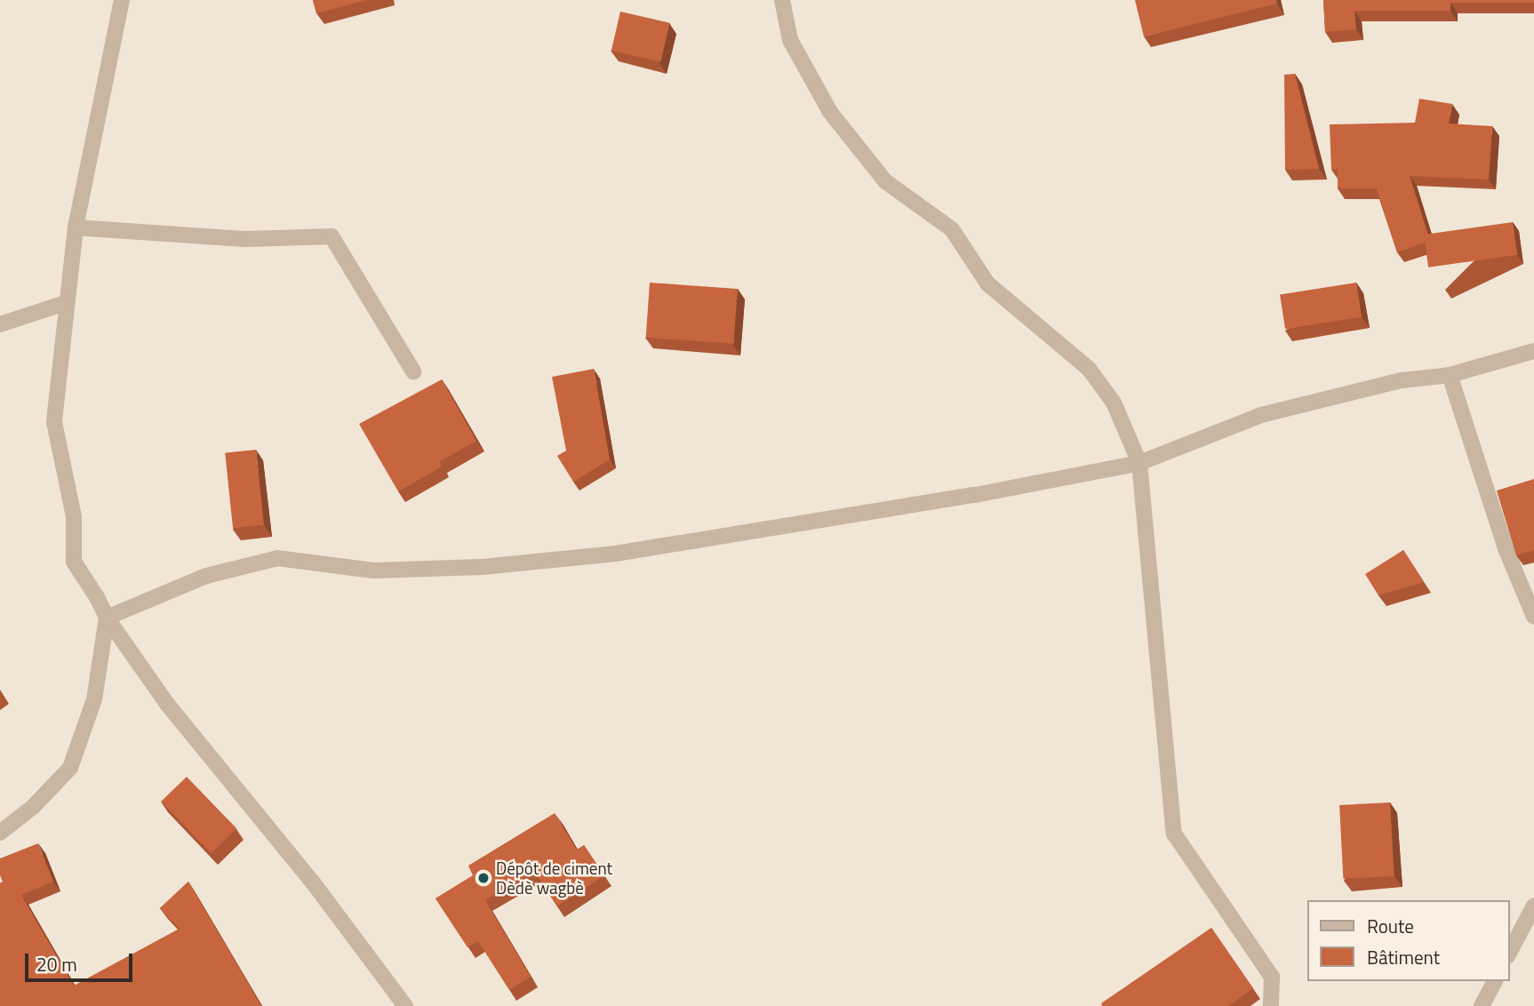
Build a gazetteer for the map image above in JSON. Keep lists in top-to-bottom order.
{
  "places": ["Dépôt de ciment Dèdè wagbè"],
  "legend": ["Route", "Bâtiment"],
  "scale_bar": "20 m"
}
